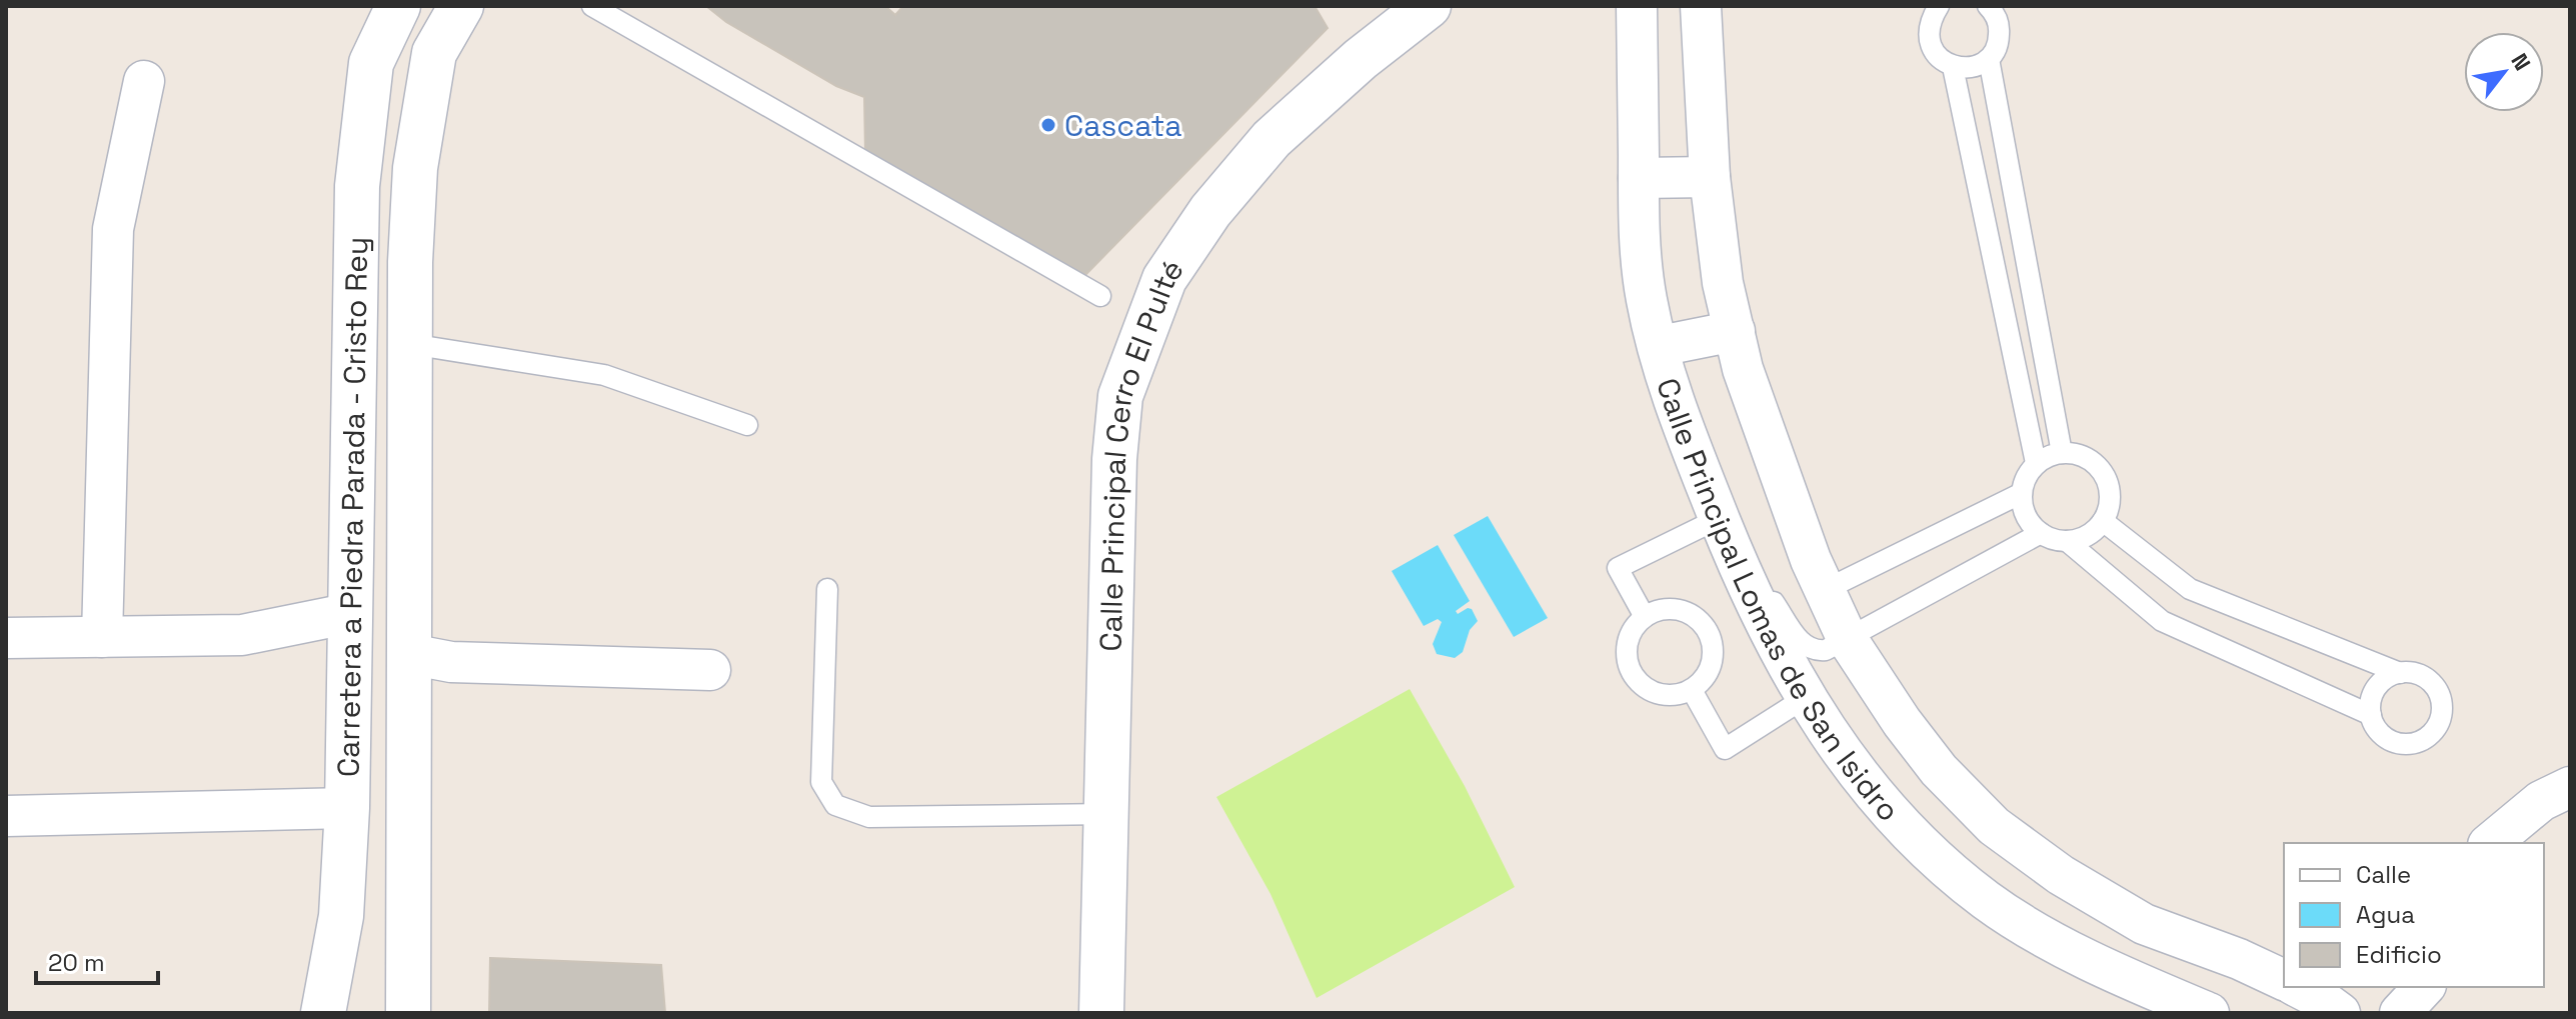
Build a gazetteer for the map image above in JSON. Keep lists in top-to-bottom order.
{
  "streets": {
    "main road": ["Calle Principal Cerro El Pulté", "Carretera a Piedra Parada - Cristo Rey"],
    "street": ["Calle Principal Lomas de San Isidro"]
  },
  "places": ["Cascata"],
  "legend": ["Calle", "Agua", "Edificio"],
  "scale_bar": "20 m",
  "north": "top right"
}
